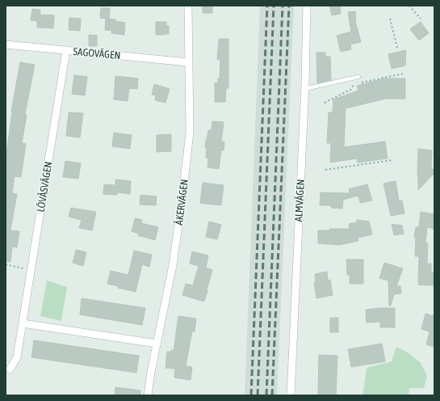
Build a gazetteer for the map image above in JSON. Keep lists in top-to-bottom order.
{
  "streets": {
    "street": [
      "SAGOVÄGEN",
      "LÖVÅSVÄGEN",
      "ALMVÄGEN",
      "ÅKERVÄGEN"
    ]
  },
  "crossings": [
    ["SAGOVÄGEN", "LÖVÅSVÄGEN"],
    ["SAGOVÄGEN", "ÅKERVÄGEN"]
  ]
}
